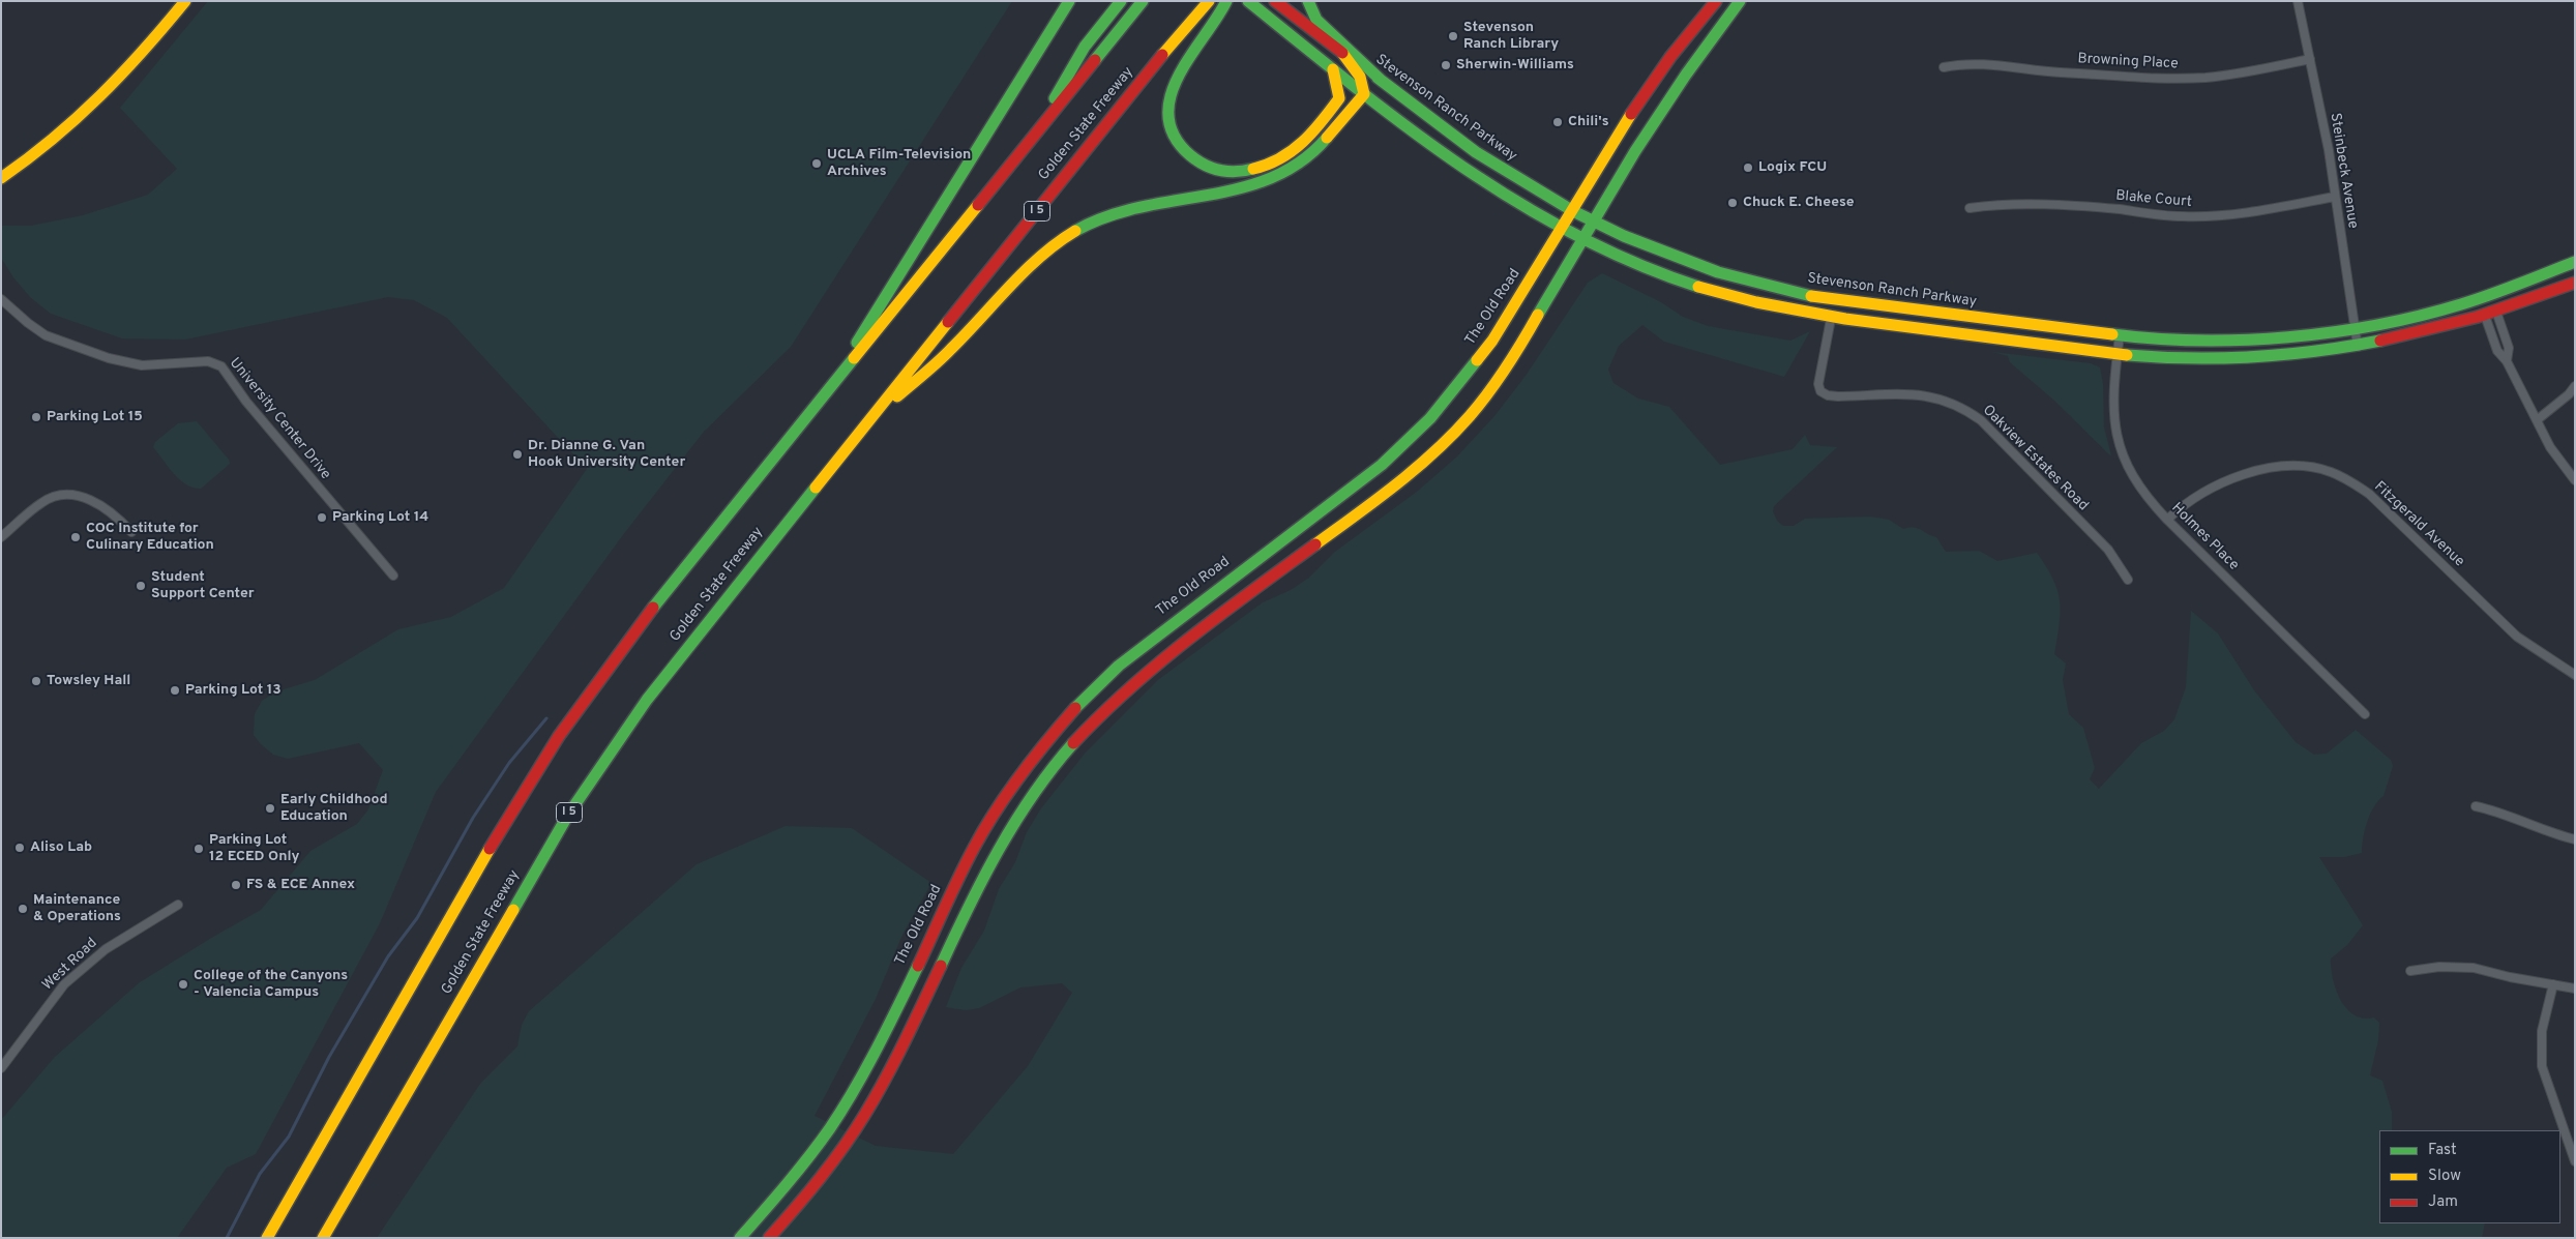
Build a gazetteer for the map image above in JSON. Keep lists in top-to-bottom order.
{
  "streets": {
    "main road": [
      "Stevenson Ranch Parkway",
      "Golden State Freeway",
      "I 5",
      "The Old Road"
    ],
    "street": [
      "Browning Place",
      "Steinbeck Avenue",
      "Blake Court",
      "University Center Drive",
      "Oakview Estates Road",
      "Fitzgerald Avenue",
      "Holmes Place",
      "West Road"
    ]
  },
  "crossings": [
    ["Browning Place", "Steinbeck Avenue"],
    ["Stevenson Ranch Parkway", "Steinbeck Avenue"],
    ["Stevenson Ranch Parkway", "The Old Road"],
    ["Stevenson Ranch Parkway", "Holmes Place"],
    ["Steinbeck Avenue", "Blake Court"],
    ["Fitzgerald Avenue", "Holmes Place"]
  ],
  "places": [
    "Stevenson Ranch Library",
    "Sherwin-Williams",
    "Chili's",
    "UCLA Film-Television Archives",
    "Logix FCU",
    "Chuck E. Cheese",
    "Parking Lot 15",
    "Dr. Dianne G. Van Hook University Center",
    "Parking Lot 14",
    "COC Institute for Culinary Education",
    "Student Support Center",
    "Towsley Hall",
    "Parking Lot 13",
    "Early Childhood Education",
    "Aliso Lab",
    "Parking Lot 12 ECED Only",
    "FS & ECE Annex",
    "Maintenance & Operations",
    "College of the Canyons - Valencia Campus"
  ],
  "legend": ["Fast", "Slow", "Jam"]
}
